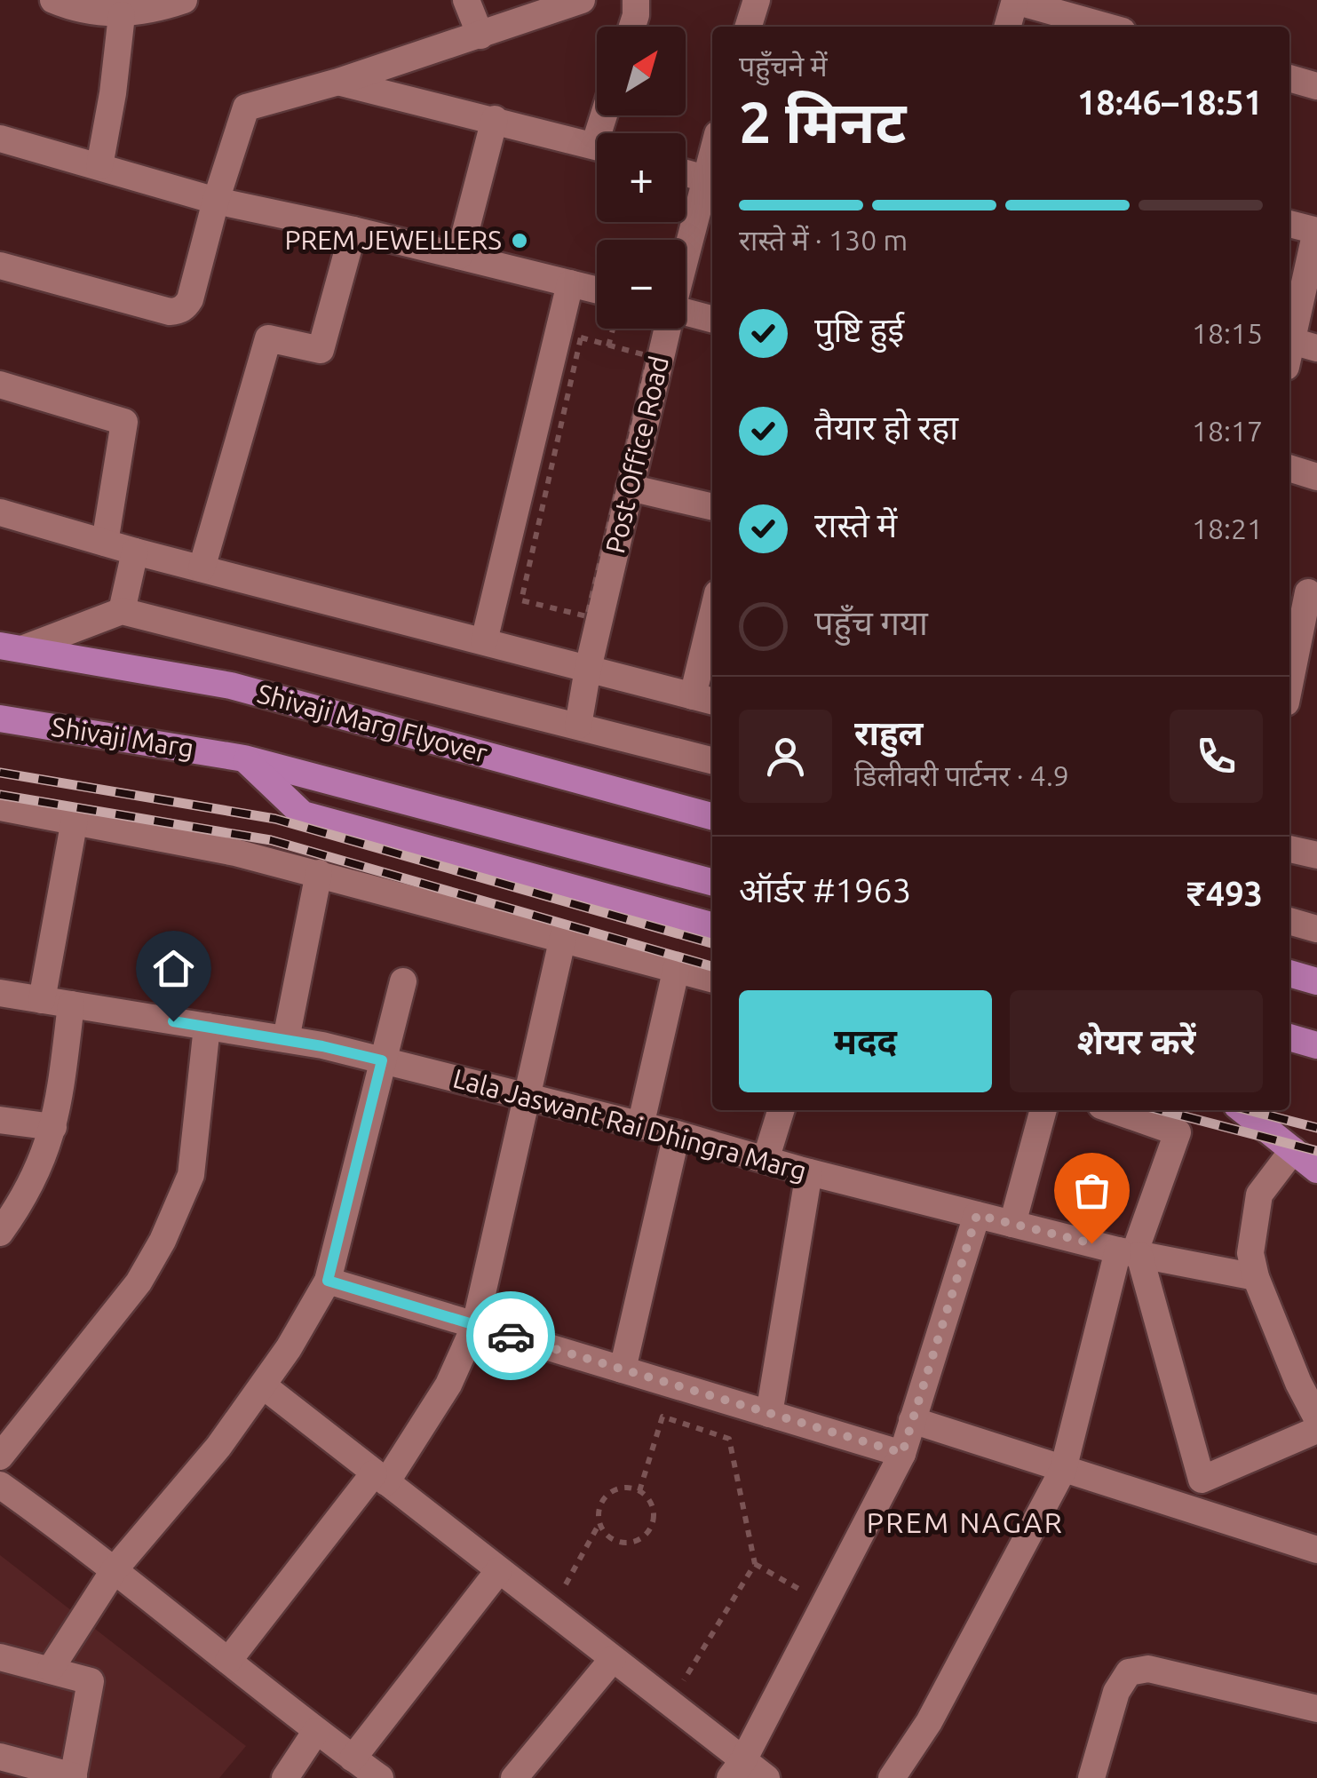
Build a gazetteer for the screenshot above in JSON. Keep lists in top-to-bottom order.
{
  "streets": {
    "main road": ["Shivaji Marg Flyover", "Shivaji Marg"],
    "street": ["Post Office Road", "Lala Jaswant Rai Dhingra Marg"]
  },
  "districts": ["PREM NAGAR"],
  "places": ["PREM JEWELLERS"],
  "north": "top right",
  "page": {
    "map_buttons": ["+", "−"],
    "heading": ["2 मिनट", "पहुँचने में", "18:46–18:51"],
    "panel": [
      "राहुल",
      "डिलीवरी पार्टनर · 4.9",
      "ऑर्डर #1963",
      "₹493"
    ],
    "bar": "रास्ते में · 130 m",
    "list": [
      ["पुष्टि हुई", "18:15"],
      ["तैयार हो रहा", "18:17"],
      ["रास्ते में", "18:21"],
      "पहुँच गया"
    ],
    "buttons": ["मदद", "शेयर करें"]
  }
}
